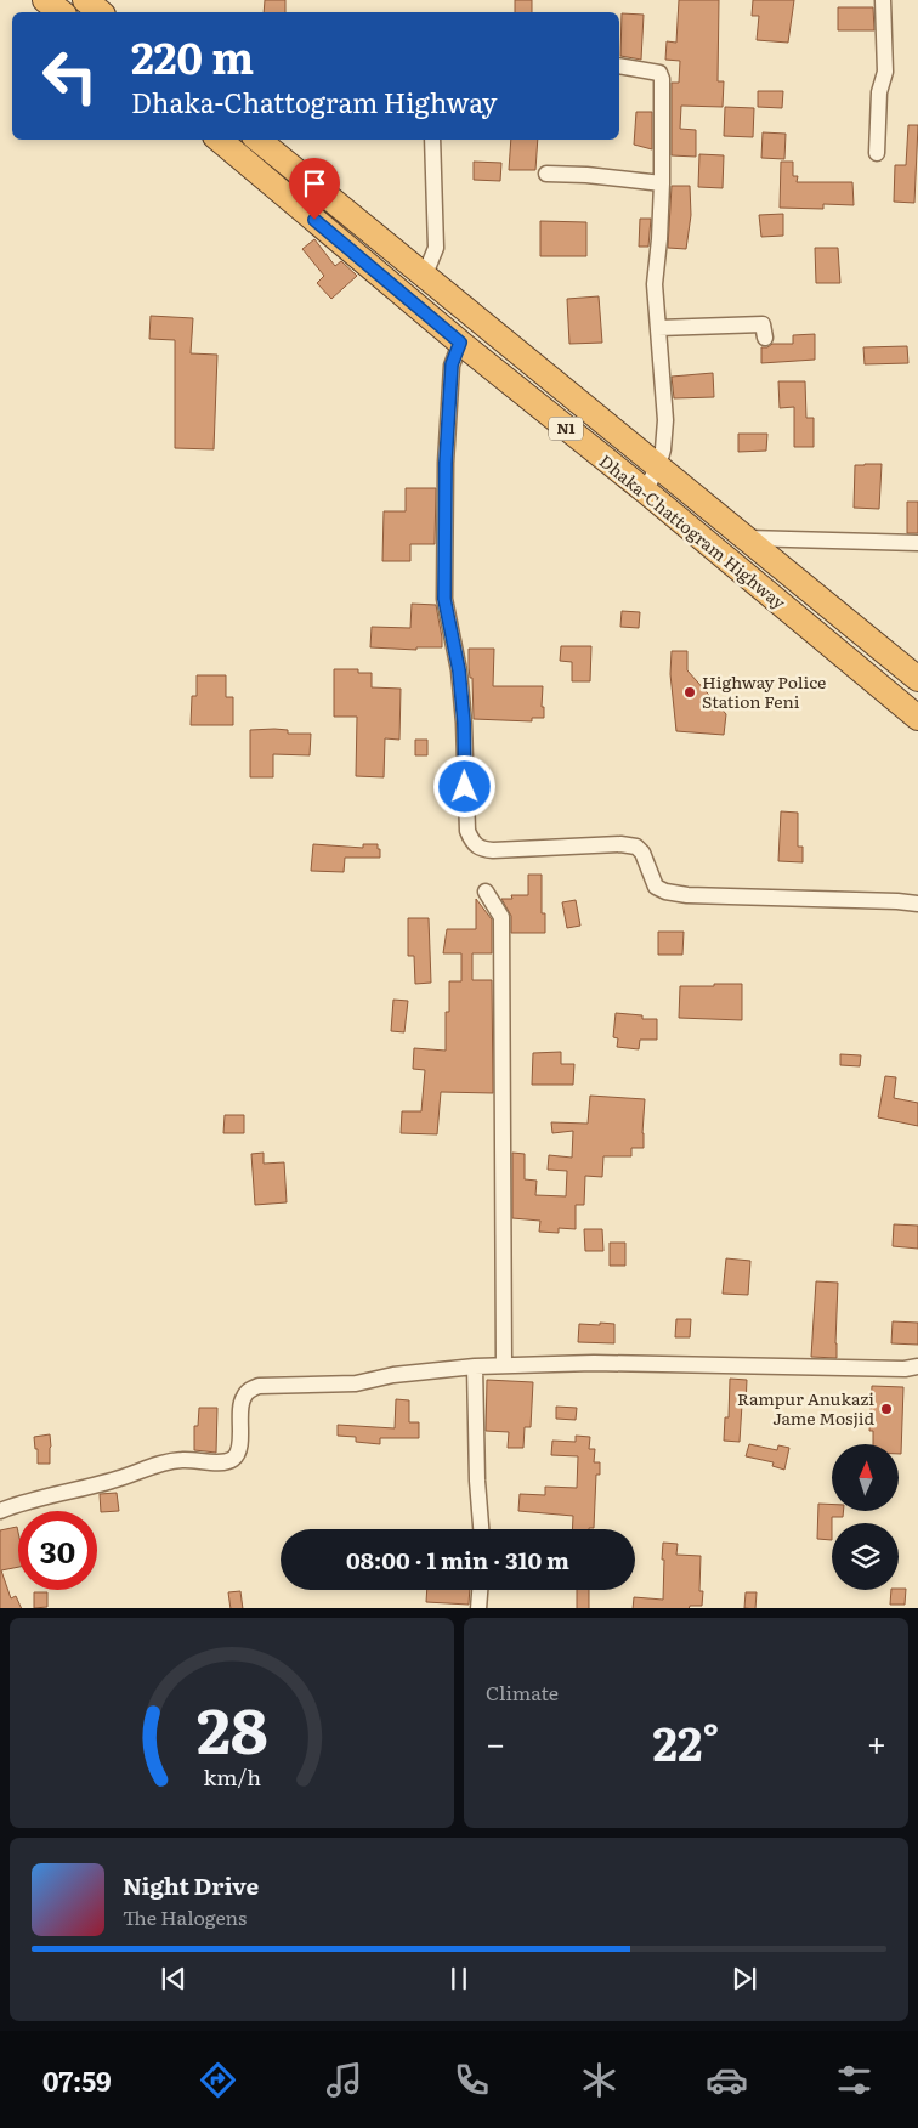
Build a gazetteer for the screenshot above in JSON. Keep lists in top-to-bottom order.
{
  "streets": {
    "highway": ["N1", "Dhaka-Chattogram Highway"]
  },
  "places": ["Highway Police Station Feni", "Rampur Anukazi Jame Mosjid"],
  "north": "top",
  "page": {
    "turn": ["220 m", "Dhaka-Chattogram Highway"],
    "limit": "30",
    "trip": "08:00 · 1 min · 310 m",
    "tile": "Climate",
    "heat": ["−", "22°", "+"],
    "song": ["Night Drive", "The Halogens"],
    "tabs": "07:59",
    "gauge": ["28", "km/h"]
  }
}
